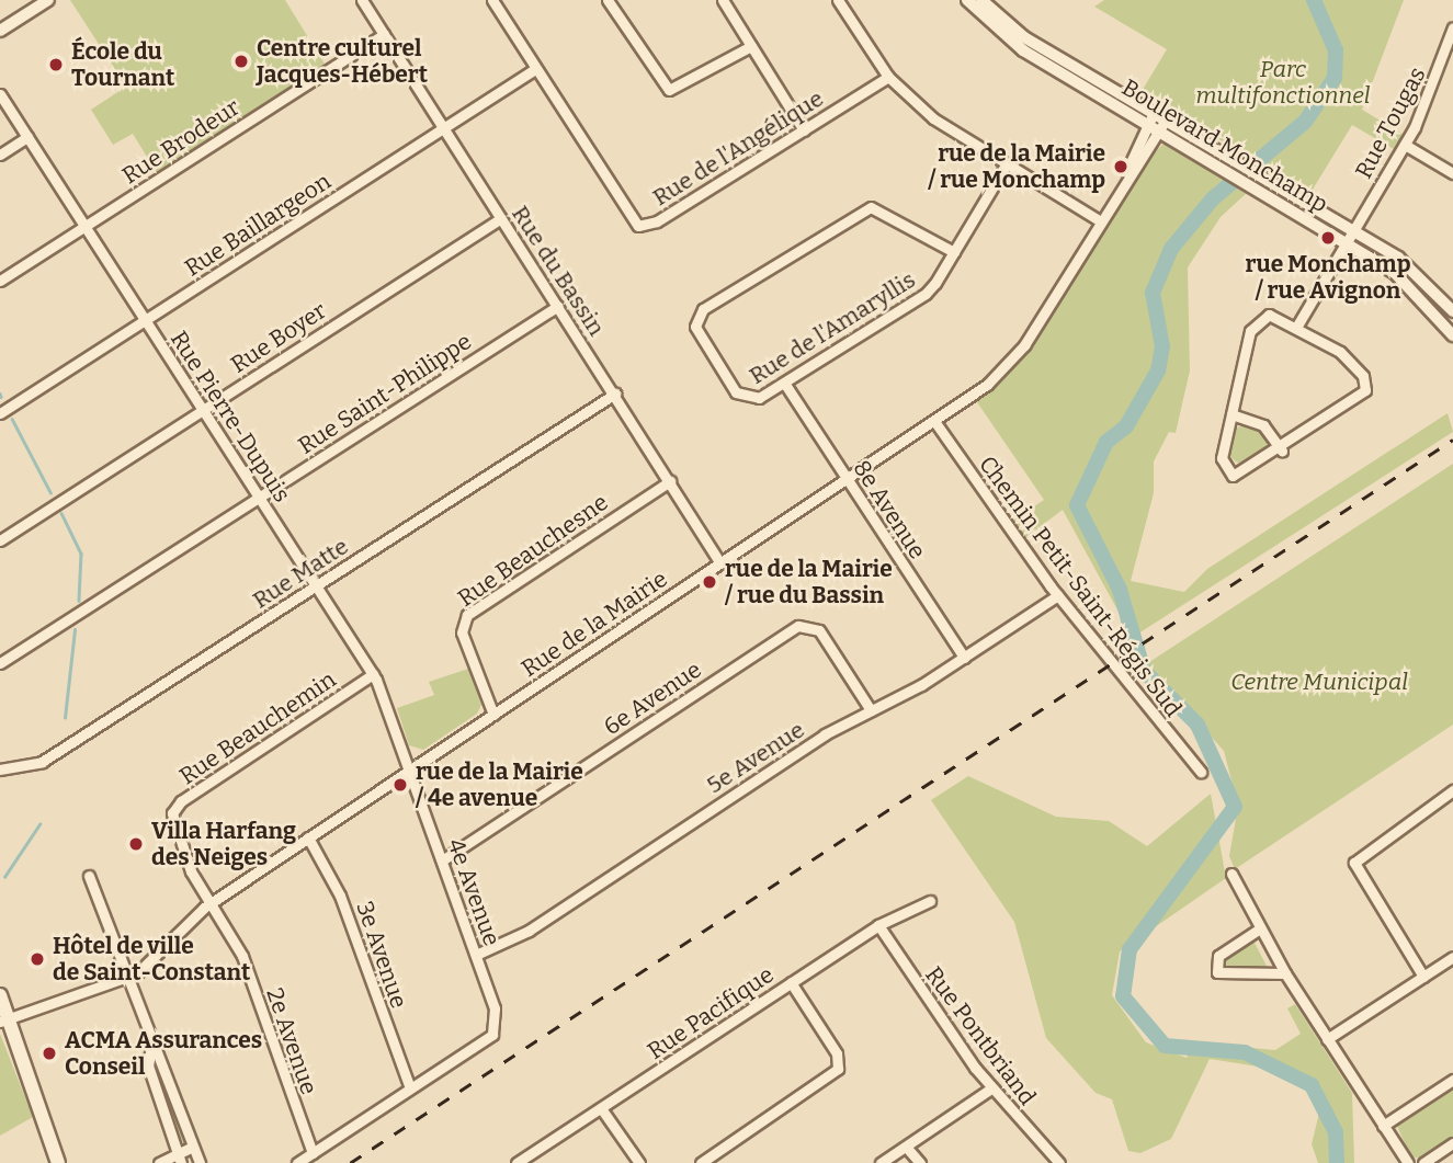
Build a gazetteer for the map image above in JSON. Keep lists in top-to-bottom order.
{
  "streets": {
    "street": [
      "Rue Tougas",
      "Rue Brodeur",
      "Boulevard Monchamp",
      "Rue de l'Angélique",
      "Rue Baillargeon",
      "Rue du Bassin",
      "Rue de l'Amaryllis",
      "Rue Boyer",
      "Rue Saint-Philippe",
      "Rue Pierre-Dupuis",
      "8e Avenue",
      "Rue Beauchesne",
      "Rue Matte",
      "Chemin Petit-Saint-Régis Sud",
      "Rue de la Mairie",
      "6e Avenue",
      "Rue Beauchemin",
      "5e Avenue",
      "4e Avenue",
      "3e Avenue",
      "Rue Pacifique",
      "Rue Pontbriand",
      "2e Avenue"
    ]
  },
  "crossings": [
    ["Rue Tougas", "Boulevard Monchamp"],
    ["Rue Brodeur", "Rue du Bassin"],
    ["Rue Brodeur", "Rue Pierre-Dupuis"],
    ["Boulevard Monchamp", "Rue de la Mairie"],
    ["Rue de l'Angélique", "Rue Baillargeon"],
    ["Rue Baillargeon", "Rue du Bassin"],
    ["Rue Baillargeon", "Rue Pierre-Dupuis"],
    ["Rue du Bassin", "Rue Boyer"],
    ["Rue du Bassin", "Rue Saint-Philippe"],
    ["Rue du Bassin", "Rue Beauchesne"],
    ["Rue du Bassin", "Rue Matte"],
    ["Rue du Bassin", "Rue de la Mairie"],
    ["Rue de l'Amaryllis", "8e Avenue"],
    ["Rue Boyer", "Rue Pierre-Dupuis"],
    ["Rue Saint-Philippe", "Rue Pierre-Dupuis"],
    ["Rue Pierre-Dupuis", "Rue Matte"],
    ["Rue Pierre-Dupuis", "Rue de la Mairie"],
    ["Rue Pierre-Dupuis", "Rue Beauchemin"],
    ["Rue Pierre-Dupuis", "4e Avenue"],
    ["8e Avenue", "Rue de la Mairie"],
    ["8e Avenue", "5e Avenue"],
    ["Rue Beauchesne", "Rue de la Mairie"],
    ["Chemin Petit-Saint-Régis Sud", "Rue de la Mairie"],
    ["Chemin Petit-Saint-Régis Sud", "5e Avenue"],
    ["Rue de la Mairie", "Rue Beauchemin"],
    ["Rue de la Mairie", "4e Avenue"],
    ["Rue de la Mairie", "3e Avenue"],
    ["Rue de la Mairie", "2e Avenue"],
    ["6e Avenue", "5e Avenue"],
    ["6e Avenue", "4e Avenue"],
    ["Rue Beauchemin", "2e Avenue"],
    ["5e Avenue", "4e Avenue"],
    ["4e Avenue", "3e Avenue"],
    ["Rue Pacifique", "Rue Pontbriand"]
  ],
  "parks": ["Parc multifonctionnel", "Centre Municipal"],
  "places": [
    "Centre culturel Jacques-Hébert",
    "École du Tournant",
    "rue de la Mairie / rue Monchamp",
    "rue Monchamp / rue Avignon",
    "rue de la Mairie / rue du Bassin",
    "rue de la Mairie / 4e avenue",
    "Villa Harfang des Neiges",
    "Hôtel de ville de Saint-Constant",
    "ACMA Assurances Conseil"
  ]
}
